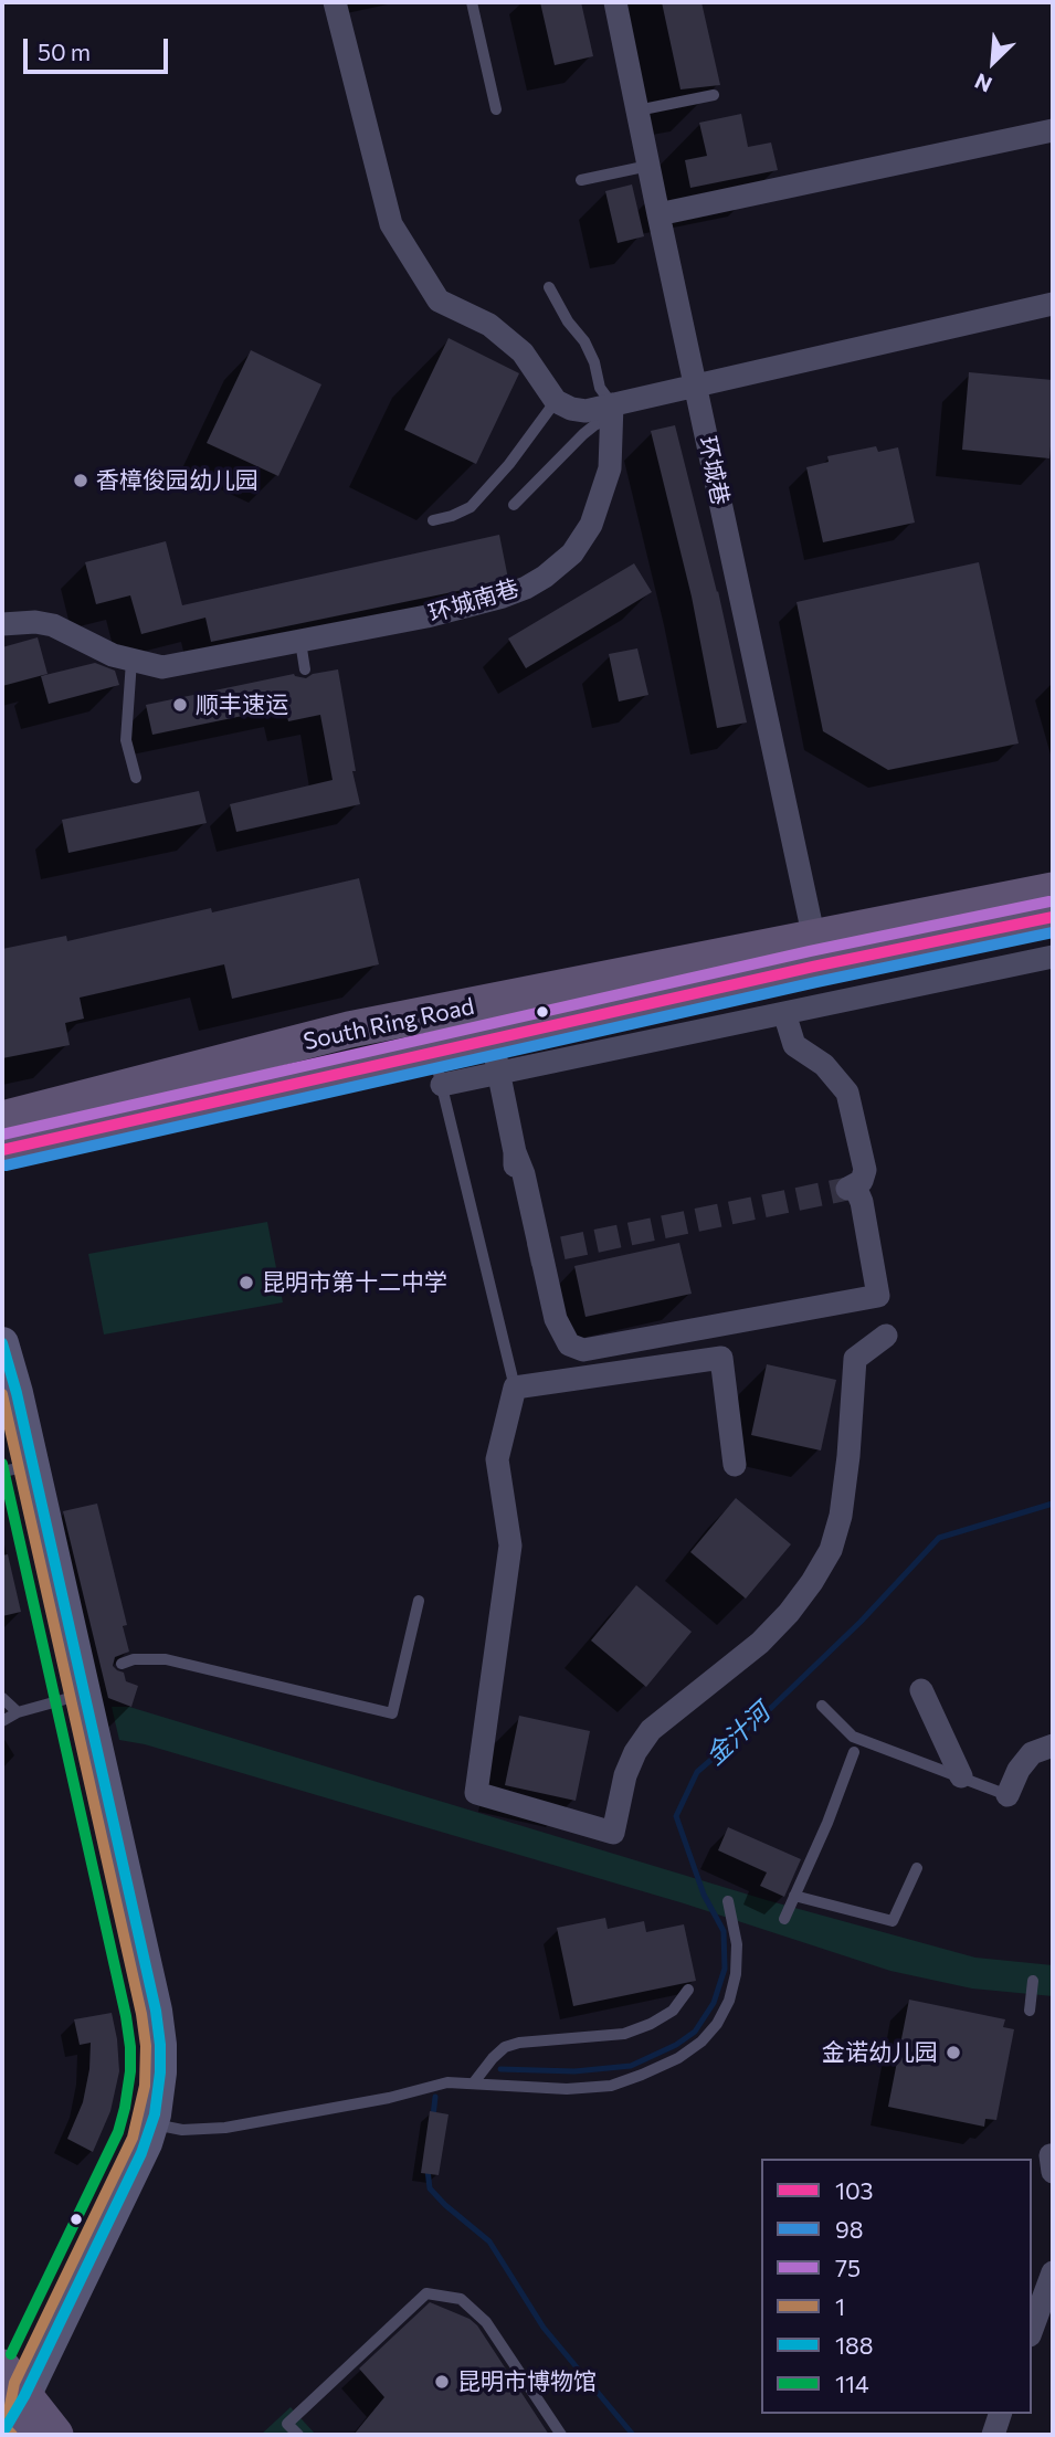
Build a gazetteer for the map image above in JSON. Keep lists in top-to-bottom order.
{
  "streets": {
    "main road": ["South Ring Road"],
    "street": ["环城巷", "环城南巷"]
  },
  "crossings": [
    ["环城巷", "South Ring Road"]
  ],
  "water": ["金汁河"],
  "places": [
    "香樟俊园幼儿园",
    "顺丰速运",
    "昆明市第十二中学",
    "金诺幼儿园",
    "昆明市博物馆"
  ],
  "lines": [
    "transit line 75",
    "transit line 103",
    "transit line 98",
    "transit line 188",
    "transit line 1",
    "transit line 114"
  ],
  "legend": [
    "103",
    "98",
    "75",
    "1",
    "188",
    "114"
  ],
  "scale_bar": "50 m",
  "north": "bottom left"
}
